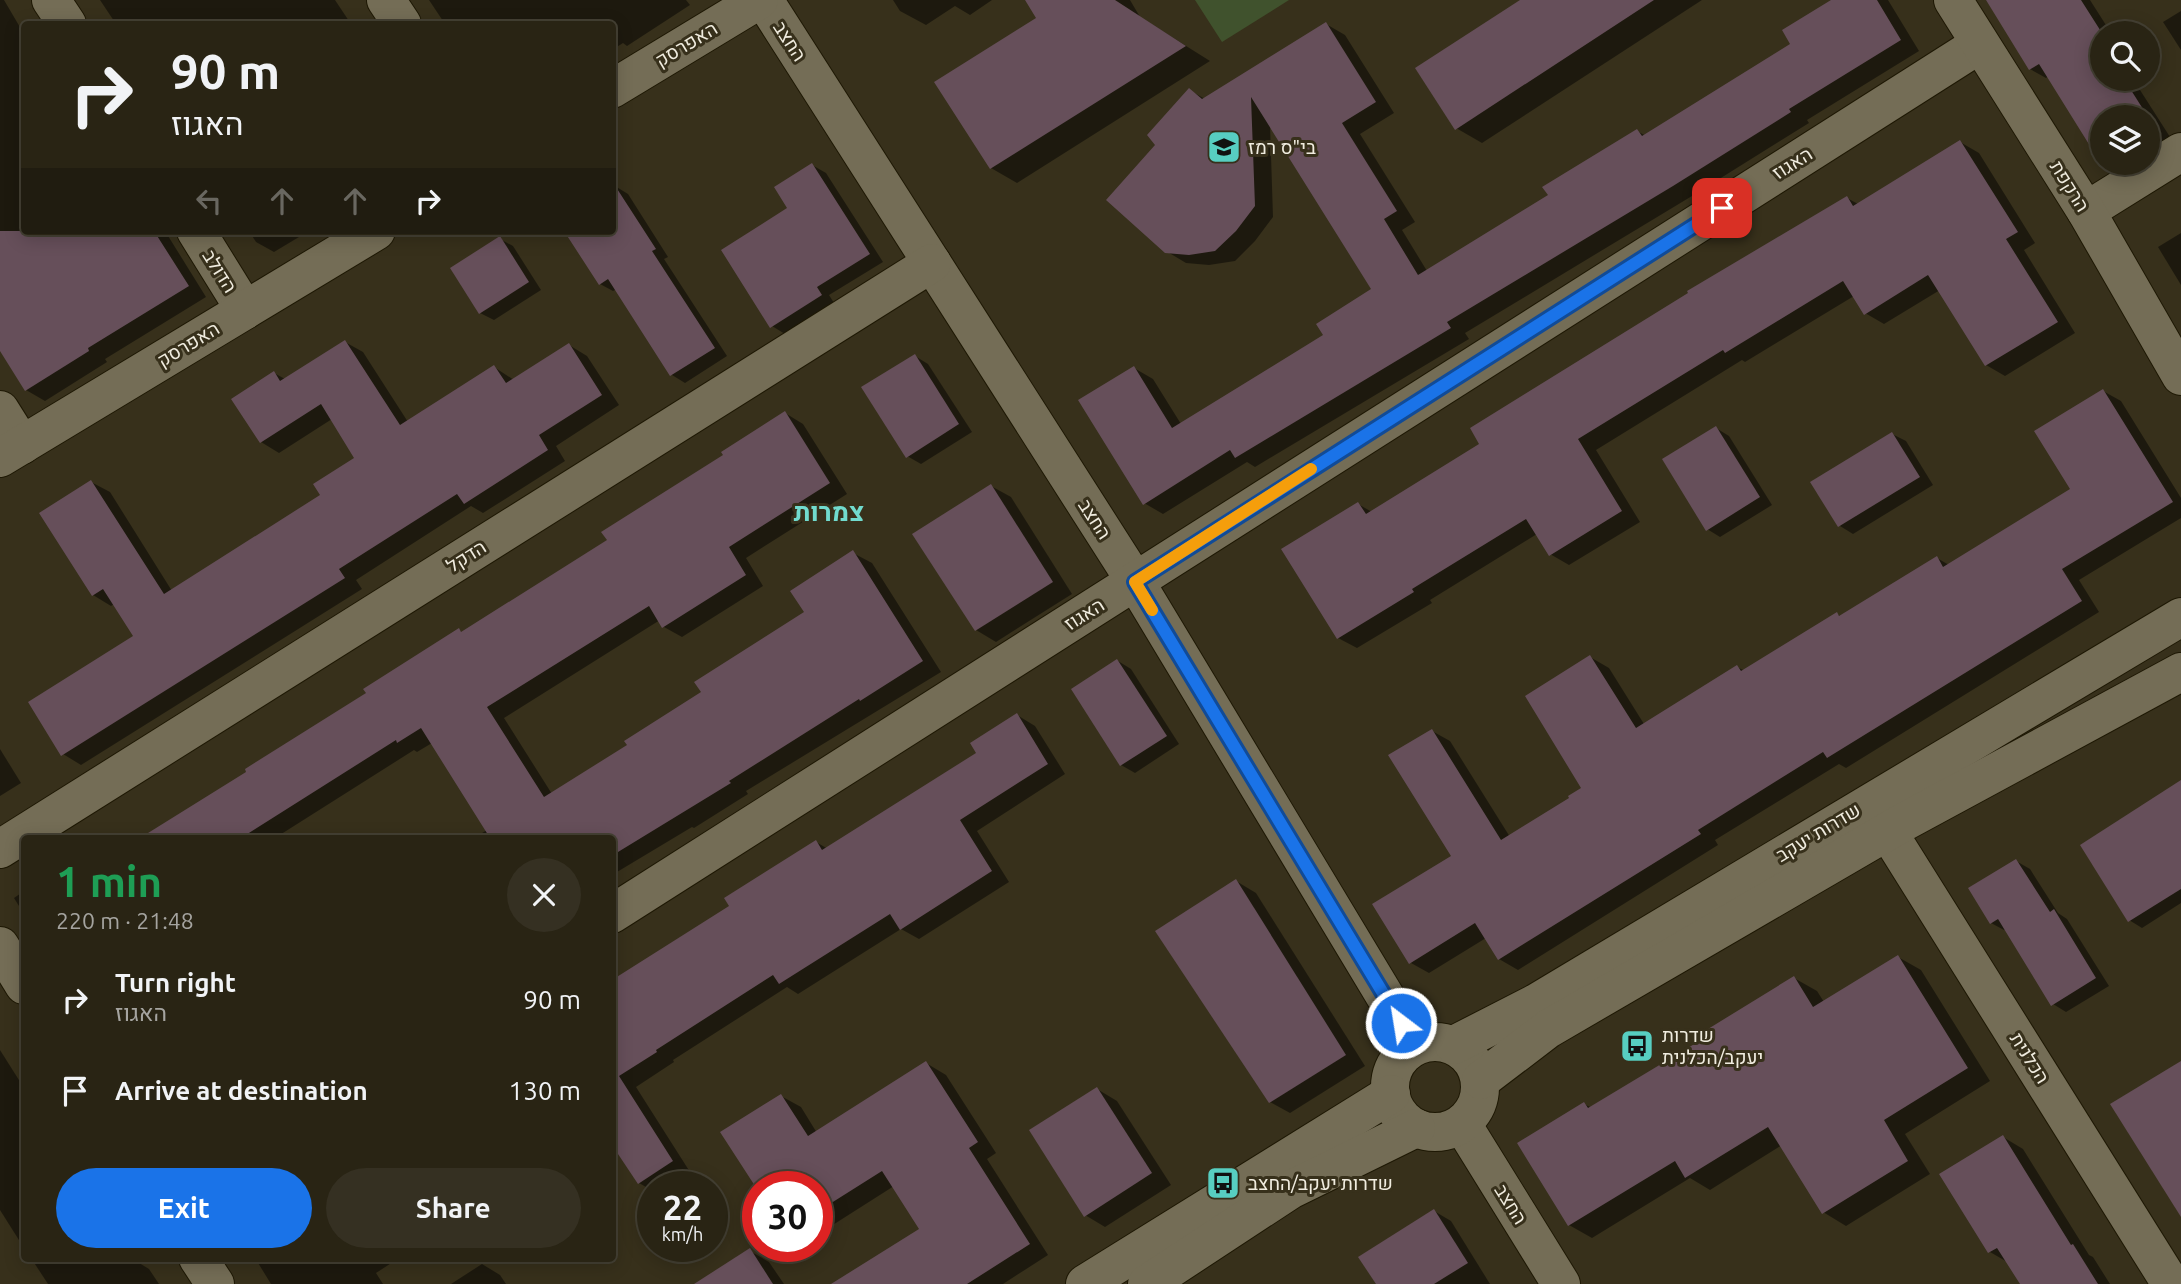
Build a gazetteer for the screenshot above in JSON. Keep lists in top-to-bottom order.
{
  "streets": {
    "street": [
      "החצב",
      "האפרסק",
      "האגוז",
      "הרקפת",
      "הדולב",
      "הדקל",
      "שדרות יעקב",
      "הכלנית"
    ]
  },
  "crossings": [
    ["החצב", "האפרסק"],
    ["החצב", "האגוז"],
    ["החצב", "הדקל"],
    ["החצב", "שדרות יעקב"],
    ["האפרסק", "הדולב"],
    ["האגוז", "הרקפת"],
    ["שדרות יעקב", "הכלנית"]
  ],
  "districts": ["צמרות"],
  "places": {
    "school or university": ["בי\"ס רמז"],
    "bus stop": ["שדרות יעקב/הכלנית", "שדרות יעקב/החצב"]
  },
  "page": {
    "turn": ["90 m", "האגוז"],
    "heading": ["1 min", "220 m · 21:48"],
    "list": [
      {
        "name": "Turn right",
        "note": "האגוז",
        "value": "90 m"
      },
      {
        "name": "Arrive at destination",
        "value": "130 m"
      }
    ],
    "buttons": ["Exit", "Share"],
    "speed": "22 km/h",
    "limit": "30"
  }
}
